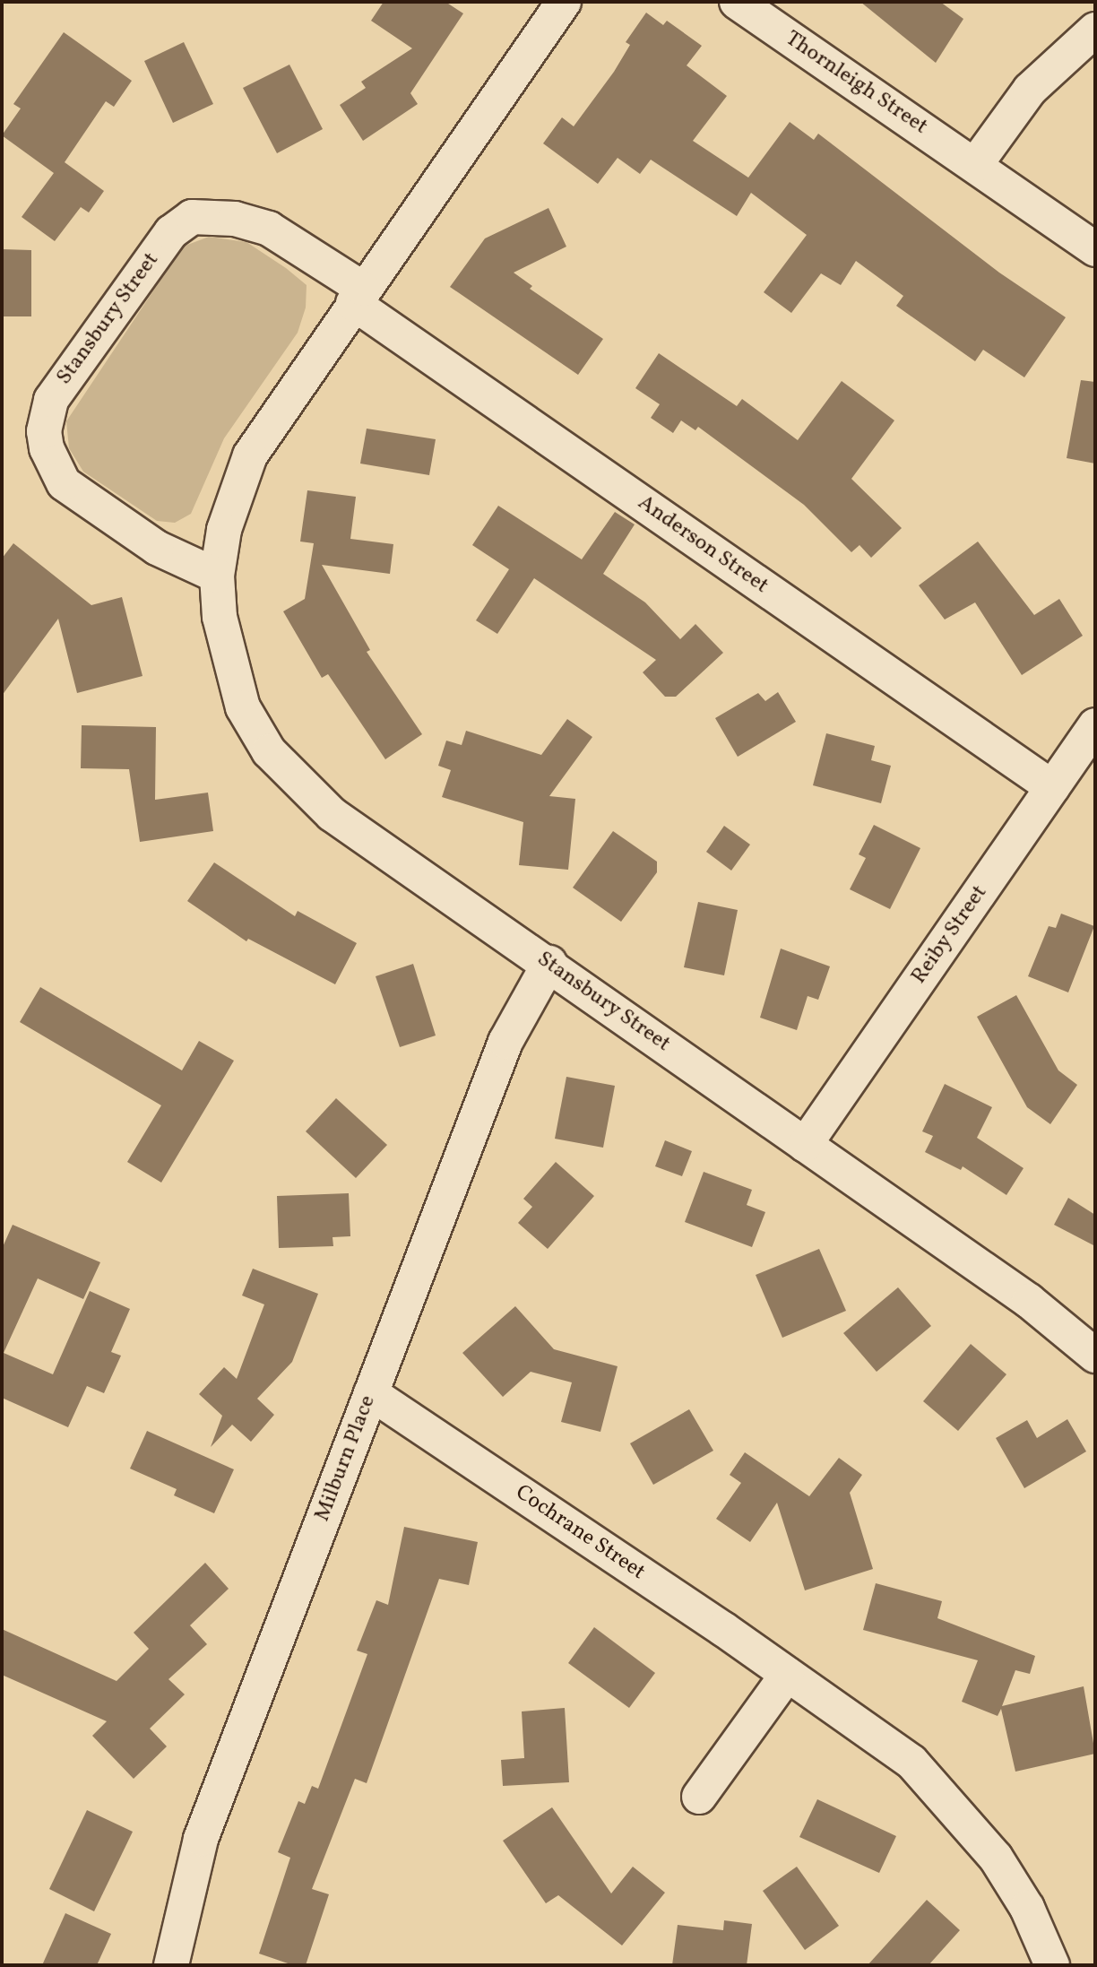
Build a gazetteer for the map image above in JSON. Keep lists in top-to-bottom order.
{
  "streets": {
    "street": [
      "Thornleigh Street",
      "Stansbury Street",
      "Anderson Street",
      "Reiby Street",
      "Milburn Place",
      "Cochrane Street"
    ]
  },
  "crossings": [
    ["Stansbury Street", "Anderson Street"],
    ["Stansbury Street", "Reiby Street"],
    ["Stansbury Street", "Milburn Place"],
    ["Anderson Street", "Reiby Street"],
    ["Milburn Place", "Cochrane Street"]
  ]
}
